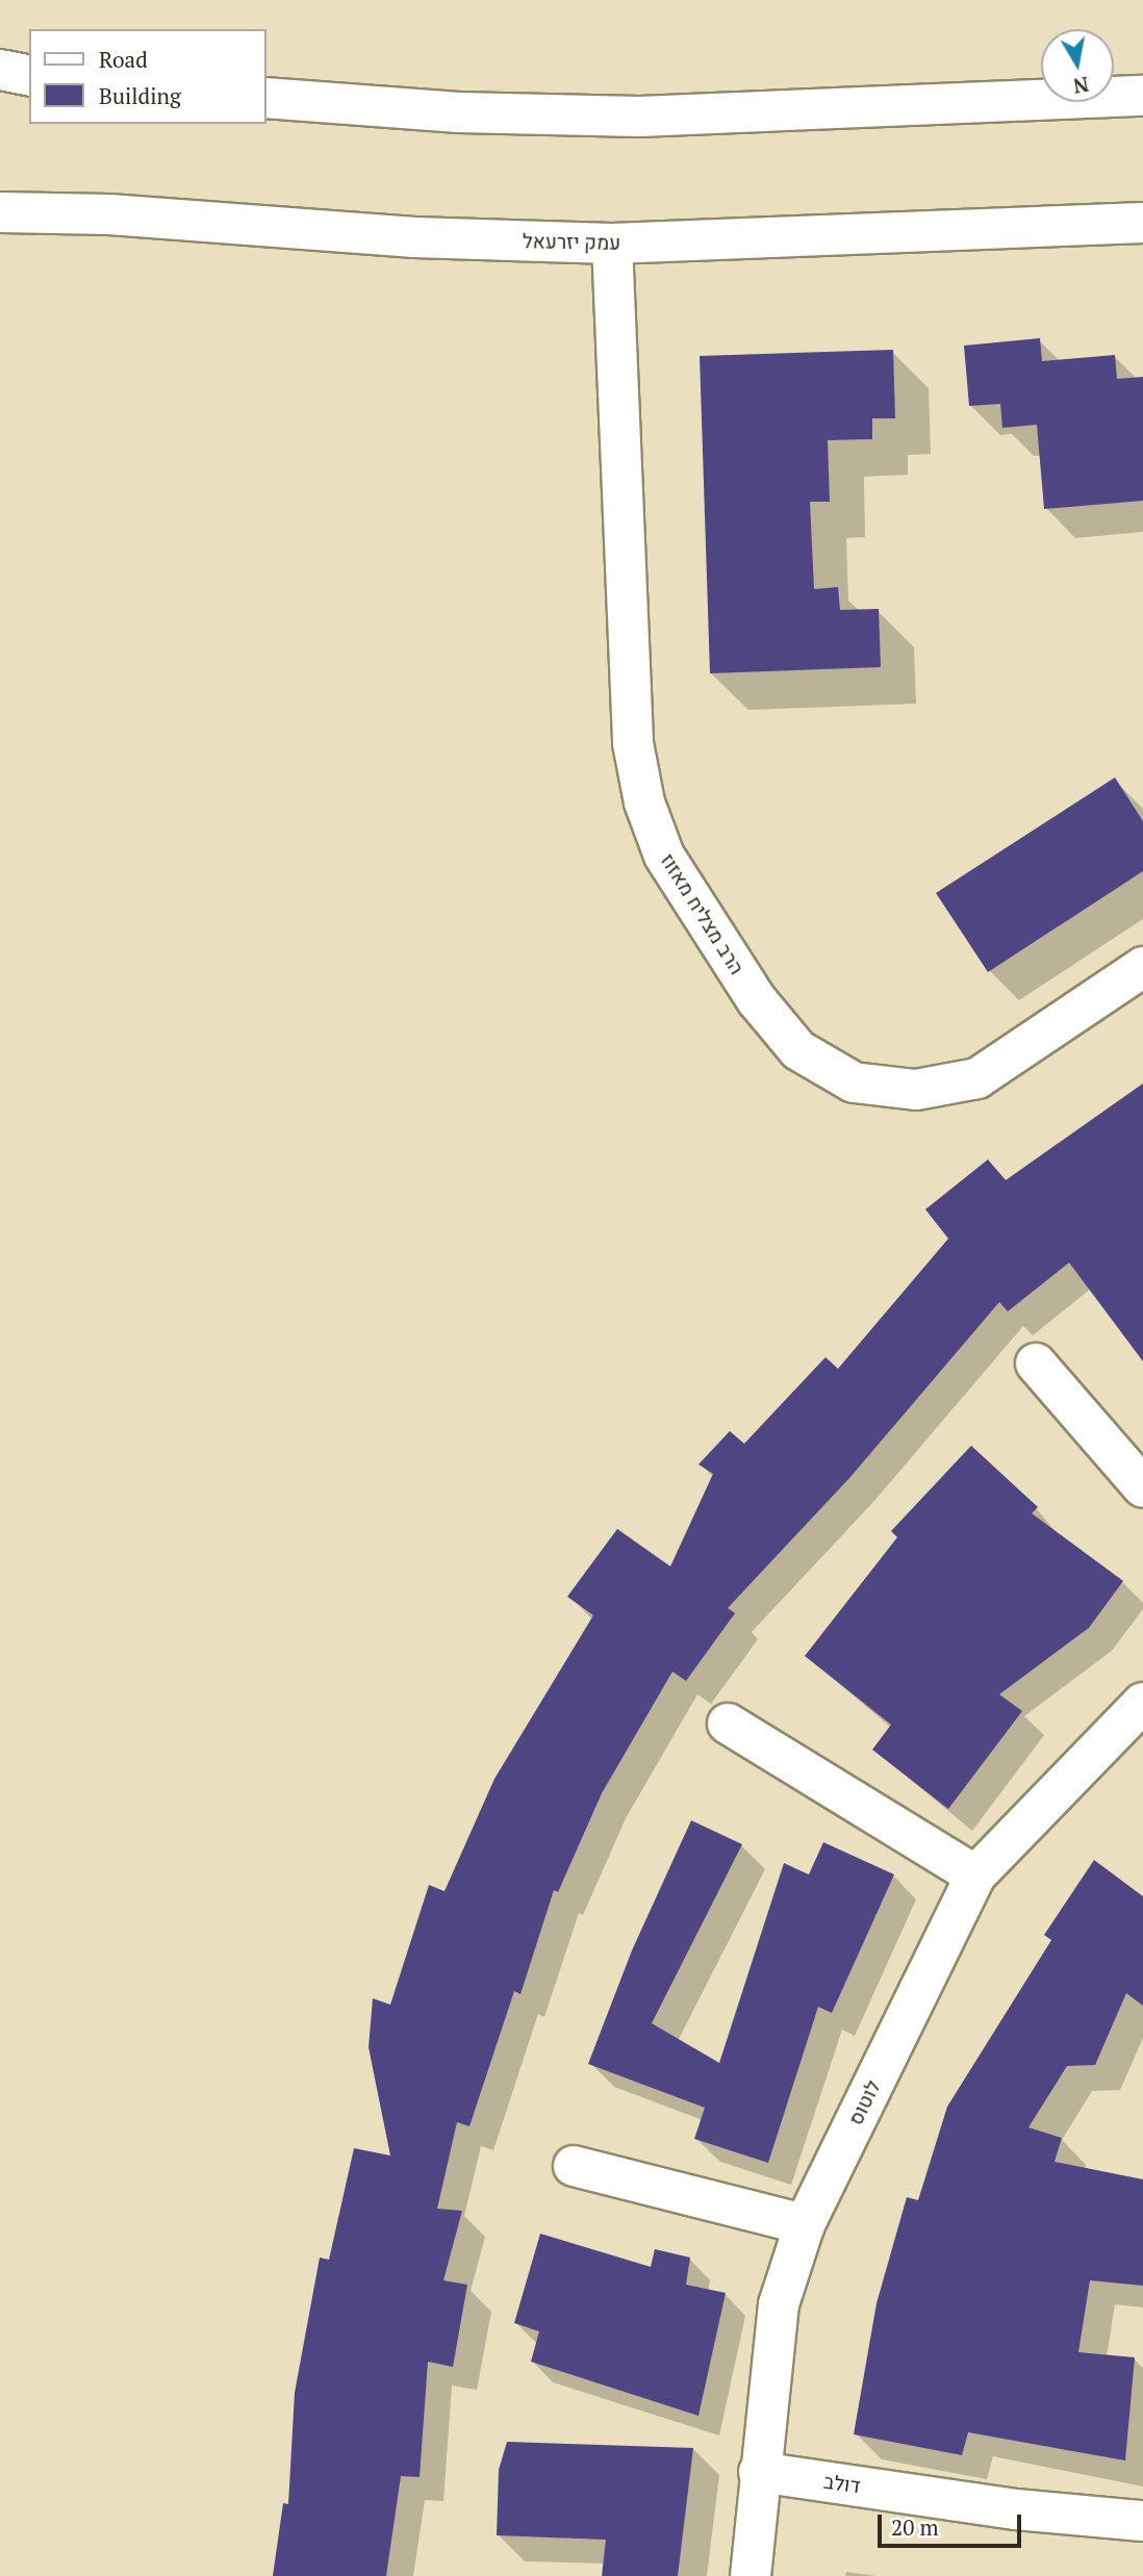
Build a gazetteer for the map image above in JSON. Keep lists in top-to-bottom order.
{
  "streets": {
    "street": [
      "עמק יזרעאל",
      "הרב מצליח מאזוז",
      "לוטוס",
      "דולב"
    ]
  },
  "crossings": [
    ["עמק יזרעאל", "הרב מצליח מאזוז"],
    ["לוטוס", "דולב"]
  ],
  "legend": ["Road", "Building"],
  "scale_bar": "20 m",
  "north": "bottom"
}
